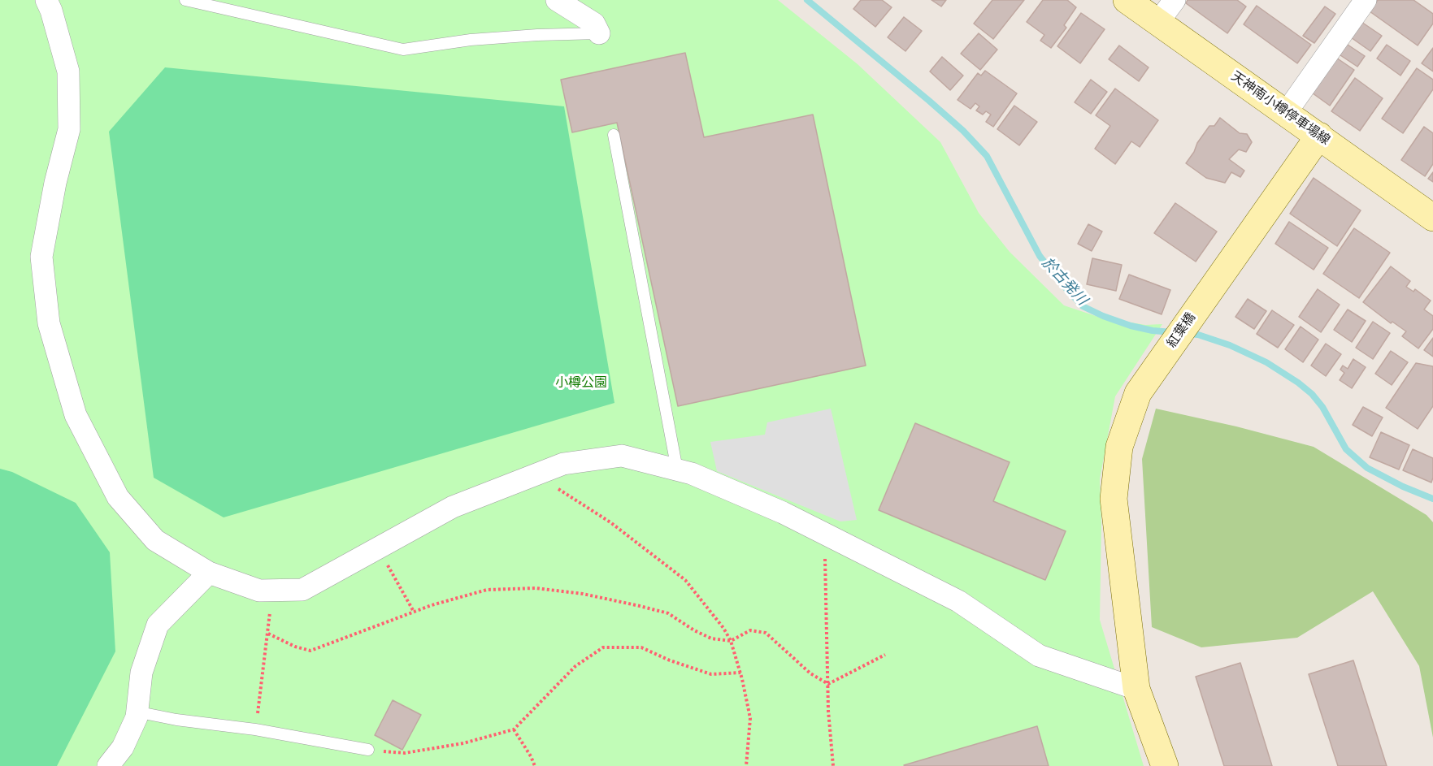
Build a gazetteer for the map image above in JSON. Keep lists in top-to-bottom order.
{
  "streets": {
    "street": ["天神南小樽停車場線", "紅葉橋"]
  },
  "crossings": [
    ["天神南小樽停車場線", "紅葉橋"]
  ],
  "water": ["於古発川"],
  "parks": ["小樽公園"]
}
